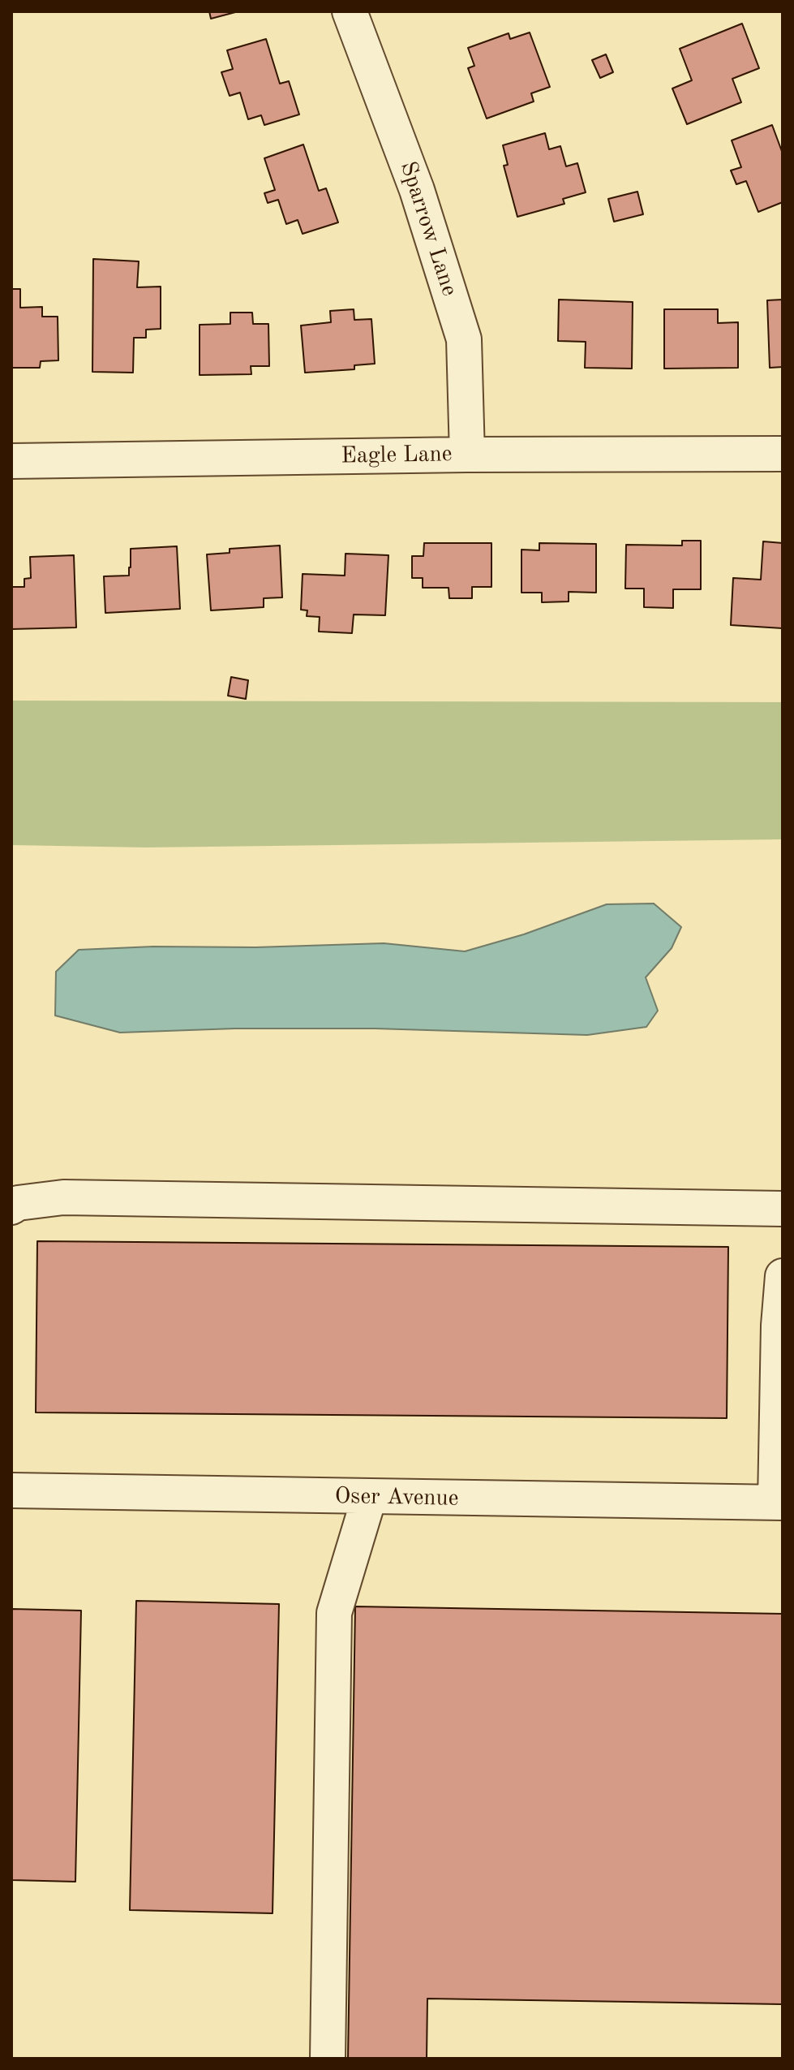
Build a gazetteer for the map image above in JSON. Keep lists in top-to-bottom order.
{
  "streets": {
    "street": ["Sparrow Lane", "Eagle Lane", "Oser Avenue"]
  },
  "crossings": [
    ["Sparrow Lane", "Eagle Lane"]
  ]
}
